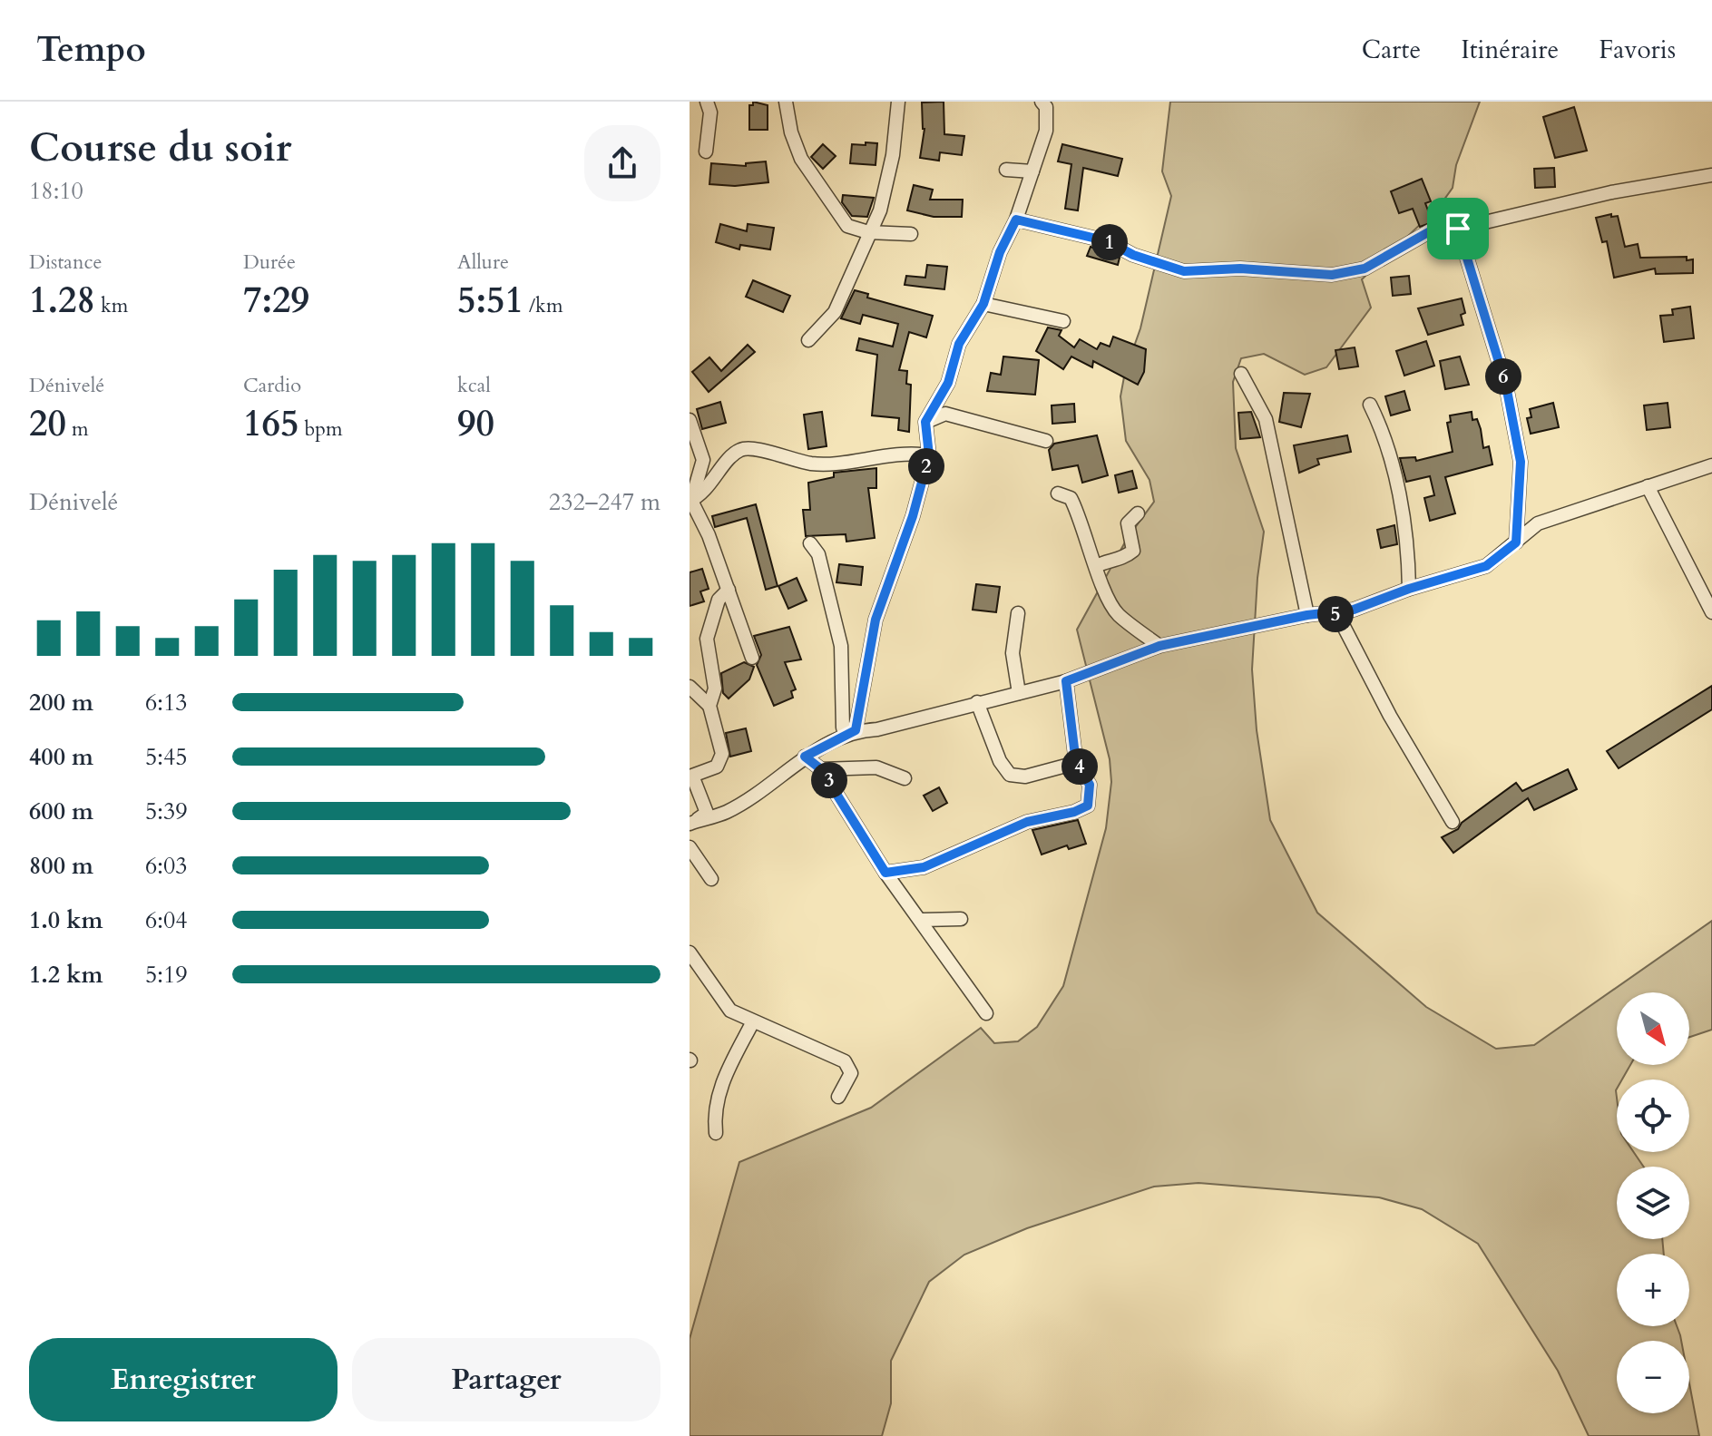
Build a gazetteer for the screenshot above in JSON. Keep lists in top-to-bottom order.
{
  "north": "bottom right",
  "page": {
    "header": "Tempo",
    "nav": ["Carte", "Itinéraire", "Favoris"],
    "heading": ["Course du soir", "18:10"],
    "pins": [
      "1",
      "6",
      "2",
      "5",
      "4",
      "3"
    ],
    "stats": [
      ["Distance", "1.28 km"],
      ["Durée", "7:29"],
      ["Allure", "5:51 /km"],
      ["Dénivelé", "20 m"],
      ["Cardio", "165 bpm"],
      ["kcal", "90"]
    ],
    "chart": ["Dénivelé", "232–247 m"],
    "list": [
      {
        "name": "200 m",
        "note": "6:13"
      },
      {
        "name": "400 m",
        "note": "5:45"
      },
      {
        "name": "600 m",
        "note": "5:39"
      },
      {
        "name": "800 m",
        "note": "6:03"
      },
      {
        "name": "1.0 km",
        "note": "6:04"
      },
      {
        "name": "1.2 km",
        "note": "5:19"
      }
    ],
    "map_buttons": ["+", "−"],
    "buttons": ["Enregistrer", "Partager"]
  }
}
